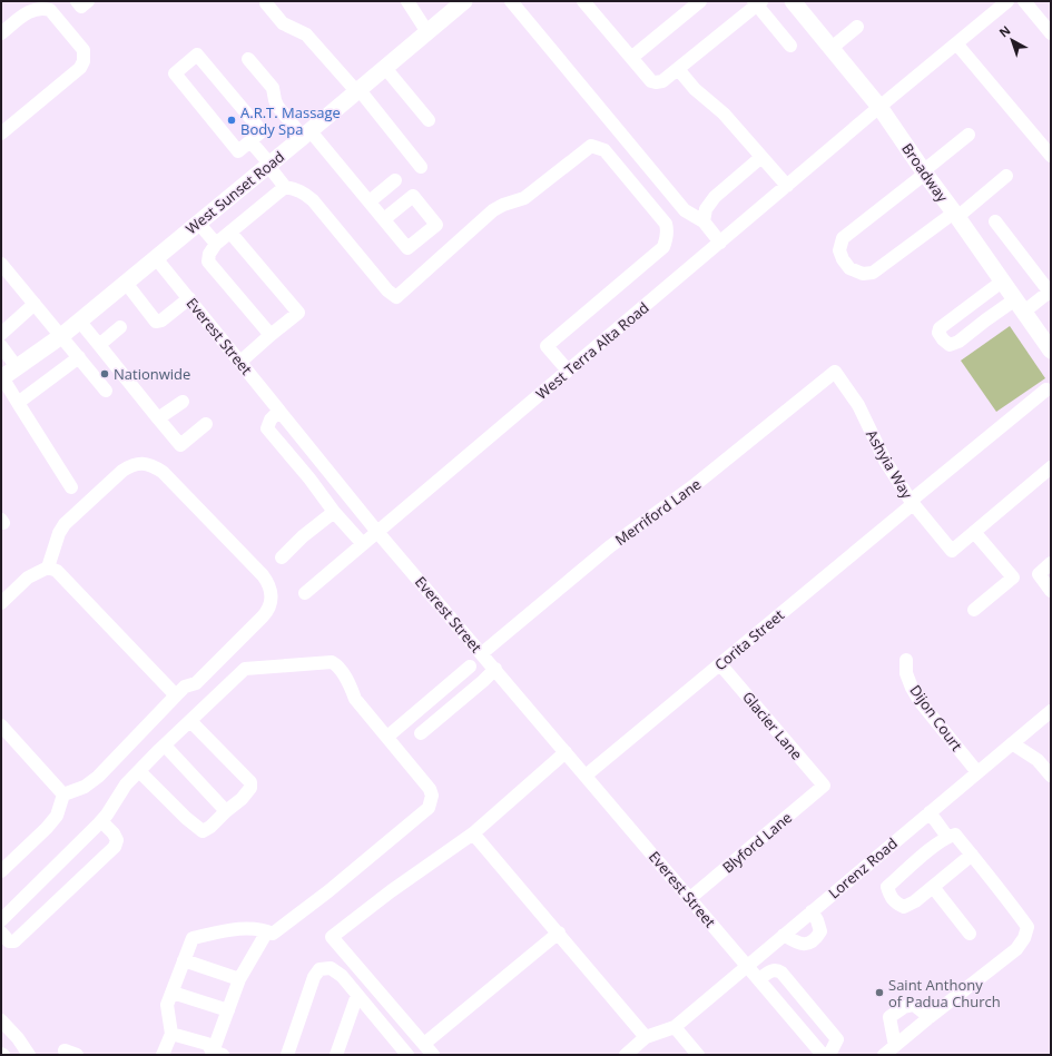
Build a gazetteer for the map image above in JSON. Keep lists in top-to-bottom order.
{
  "streets": {
    "main road": ["Broadway", "West Sunset Road"],
    "street": [
      "Everest Street",
      "West Terra Alta Road",
      "Ashyia Way",
      "Merriford Lane",
      "Corita Street",
      "Dijon Court",
      "Glacier Lane",
      "Blyford Lane",
      "Lorenz Road"
    ]
  },
  "crossings": [
    ["Broadway", "West Terra Alta Road"],
    ["West Sunset Road", "Everest Street"],
    ["Everest Street", "West Terra Alta Road"],
    ["Everest Street", "Merriford Lane"],
    ["Everest Street", "Corita Street"],
    ["Everest Street", "Blyford Lane"],
    ["Everest Street", "Lorenz Road"],
    ["Ashyia Way", "Merriford Lane"],
    ["Ashyia Way", "Corita Street"],
    ["Corita Street", "Glacier Lane"],
    ["Dijon Court", "Lorenz Road"],
    ["Glacier Lane", "Blyford Lane"]
  ],
  "places": ["A.R.T. Massage Body Spa", "Nationwide", "Saint Anthony of Padua Church"],
  "north": "top left"
}
